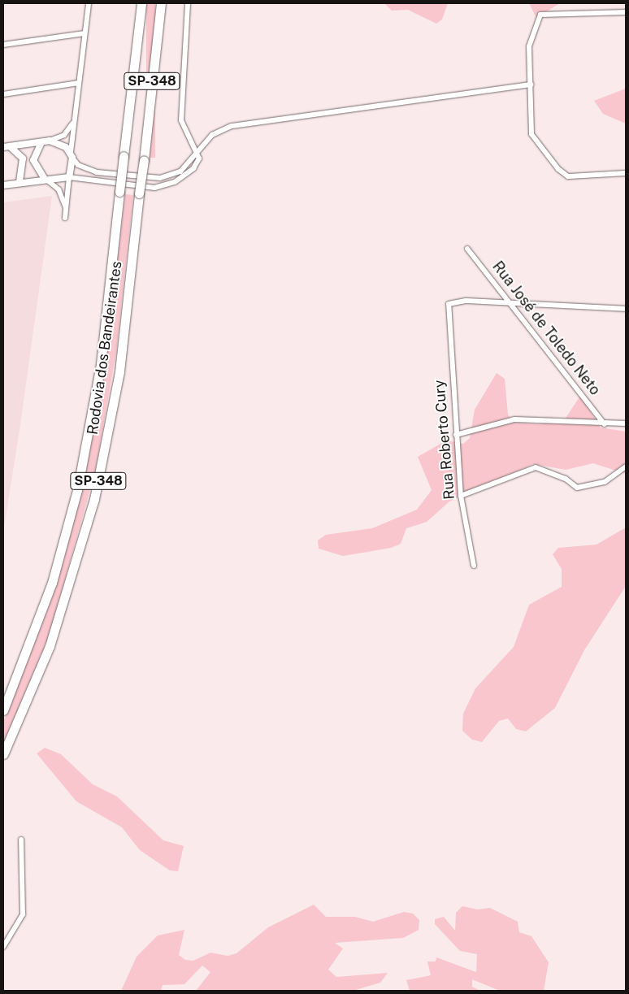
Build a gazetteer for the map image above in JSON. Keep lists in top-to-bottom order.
{
  "streets": {
    "highway": ["SP-348", "Rodovia dos Bandeirantes"],
    "street": ["Rua José de Toledo Neto", "Rua Roberto Cury"]
  },
  "crossings": [
    ["Rua José de Toledo Neto", "Rua Roberto Cury"]
  ]
}
